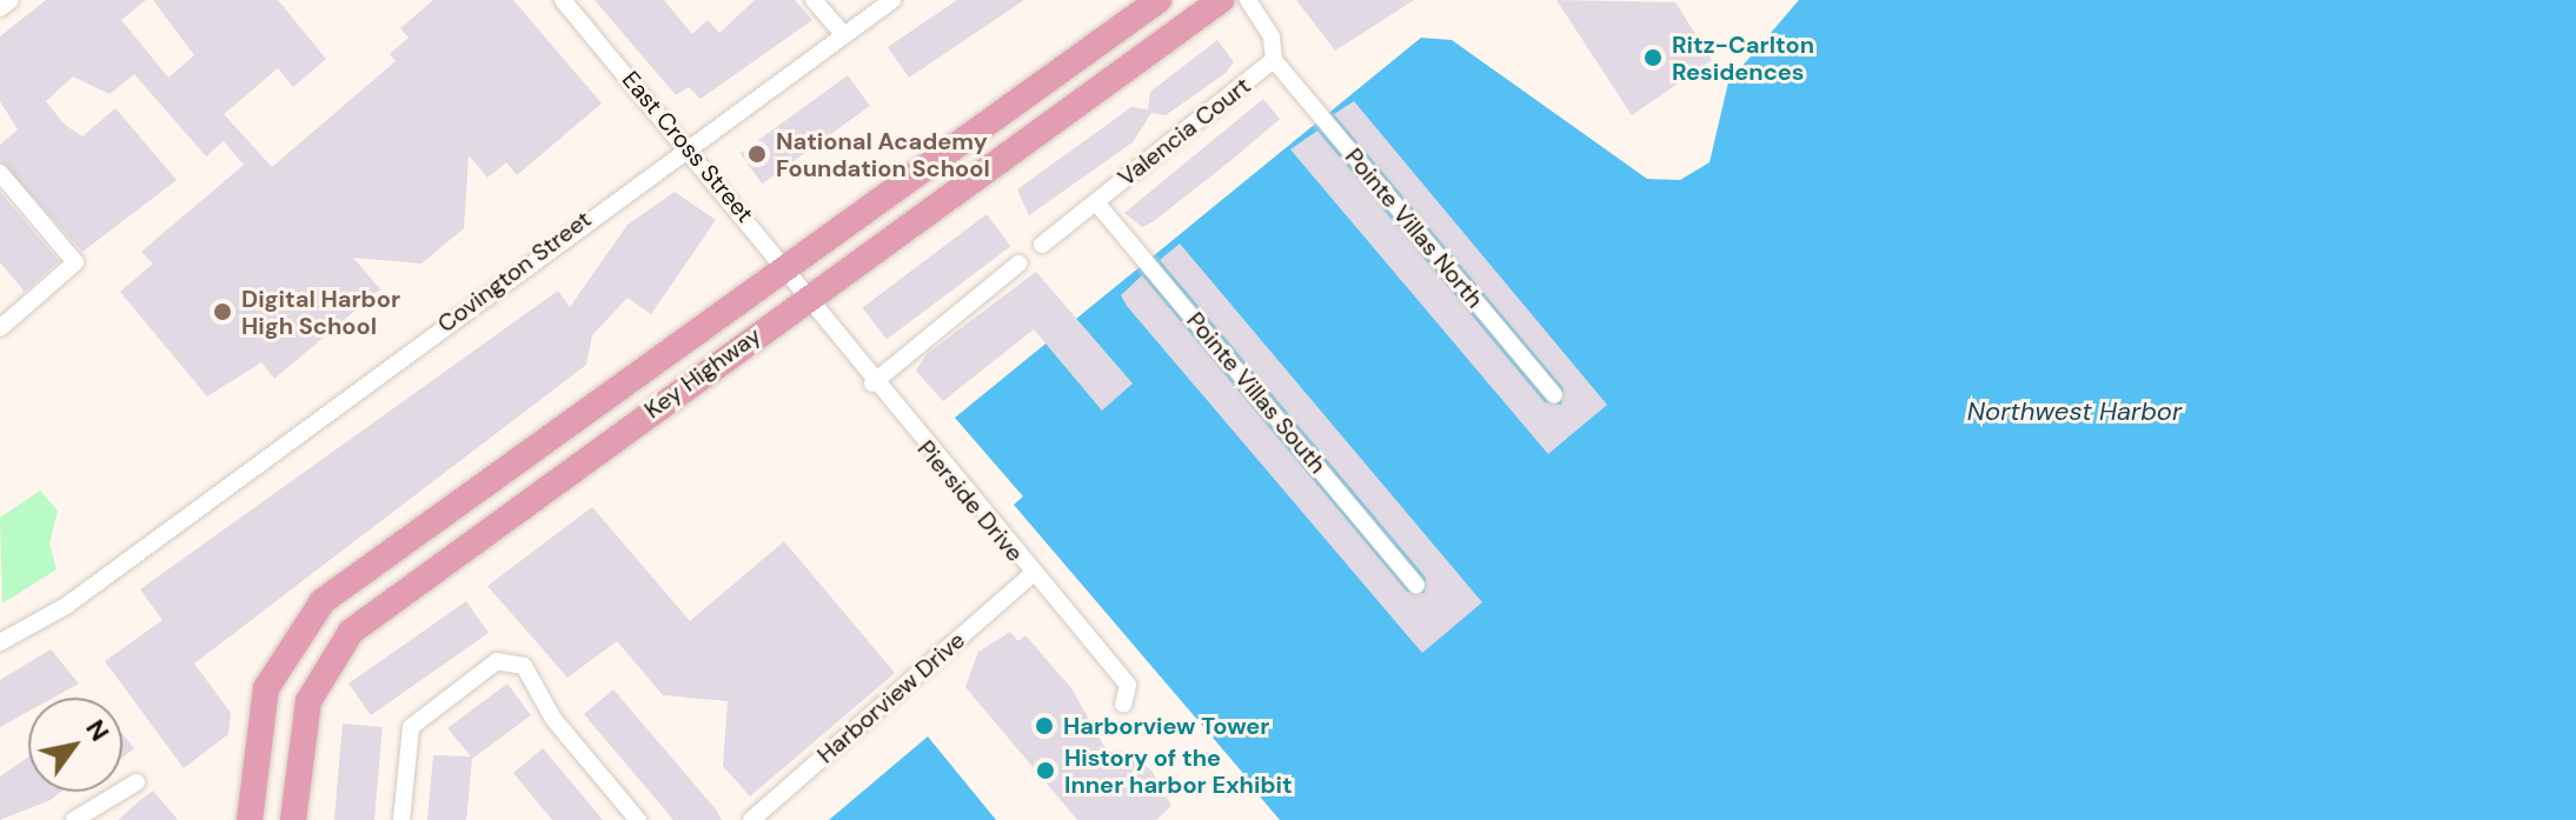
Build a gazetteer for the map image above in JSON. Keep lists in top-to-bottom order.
{
  "streets": {
    "main road": ["Key Highway"],
    "street": [
      "Valencia Court",
      "East Cross Street",
      "Pointe Villas North",
      "Covington Street",
      "Pointe Villas South",
      "Pierside Drive",
      "Harborview Drive"
    ]
  },
  "crossings": [
    ["Valencia Court", "Pointe Villas North"],
    ["Valencia Court", "Pointe Villas South"],
    ["East Cross Street", "Covington Street"],
    ["East Cross Street", "Key Highway"],
    ["East Cross Street", "Pierside Drive"],
    ["Key Highway", "Pierside Drive"],
    ["Pierside Drive", "Harborview Drive"]
  ],
  "water": ["Northwest Harbor"],
  "places": [
    "Ritz-Carlton Residences",
    "National Academy Foundation School",
    "Digital Harbor High School",
    "Harborview Tower",
    "History of the Inner harbor Exhibit"
  ],
  "north": "top right"
}
